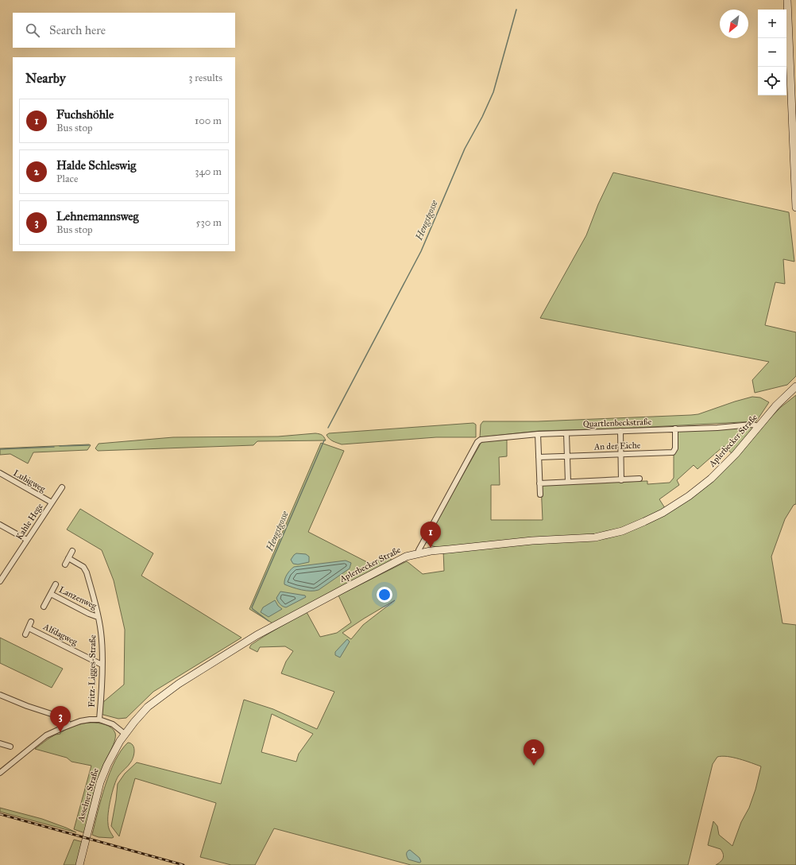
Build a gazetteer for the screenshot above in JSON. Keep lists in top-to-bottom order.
{
  "streets": {
    "main road": ["Aplerbecker Straße", "Asselner Straße"],
    "street": [
      "Quartlenbeckstraße",
      "An der Eiche",
      "Lubigweg",
      "Kahle Hege",
      "Lanzenweg",
      "Alfdagweg",
      "Fritz-Ligges-Straße"
    ]
  },
  "crossings": [
    ["Quartlenbeckstraße", "Aplerbecker Straße"],
    ["Quartlenbeckstraße", "An der Eiche"],
    ["Aplerbecker Straße", "Asselner Straße"],
    ["Lubigweg", "Kahle Hege"],
    ["Lanzenweg", "Fritz-Ligges-Straße"],
    ["Alfdagweg", "Fritz-Ligges-Straße"]
  ],
  "water": ["Hengstgosse"],
  "north": "bottom left",
  "page": {
    "map_buttons": ["+", "−"],
    "search": "Search here",
    "heading": ["Nearby", "3 results"],
    "list": [
      {
        "mark": "1",
        "name": "Fuchshöhle",
        "note": "Bus stop",
        "value": "100 m"
      },
      {
        "mark": "2",
        "name": "Halde Schleswig",
        "note": "Place",
        "value": "340 m"
      },
      {
        "mark": "3",
        "name": "Lehnemannsweg",
        "note": "Bus stop",
        "value": "530 m"
      }
    ],
    "pins": ["1", "3", "2"]
  }
}
